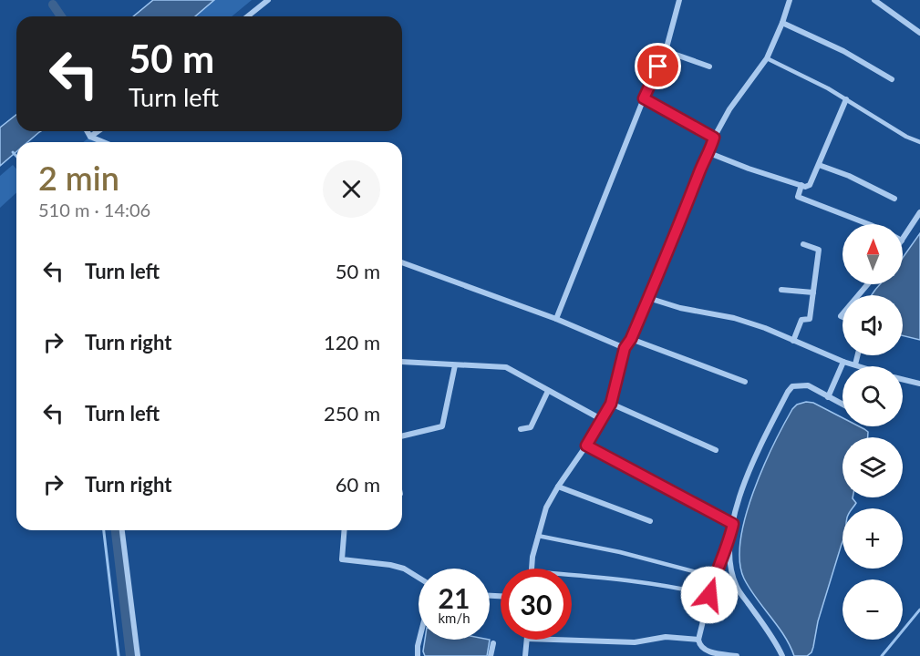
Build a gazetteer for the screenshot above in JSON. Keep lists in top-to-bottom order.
{
  "north": "top",
  "page": {
    "turn": ["50 m", "Turn left"],
    "heading": ["2 min", "510 m · 14:06"],
    "map_buttons": ["+", "−"],
    "list": [
      {
        "name": "Turn left",
        "value": "50 m"
      },
      {
        "name": "Turn right",
        "value": "120 m"
      },
      {
        "name": "Turn left",
        "value": "250 m"
      },
      {
        "name": "Turn right",
        "value": "60 m"
      }
    ],
    "speed": "21 km/h",
    "limit": "30"
  }
}
